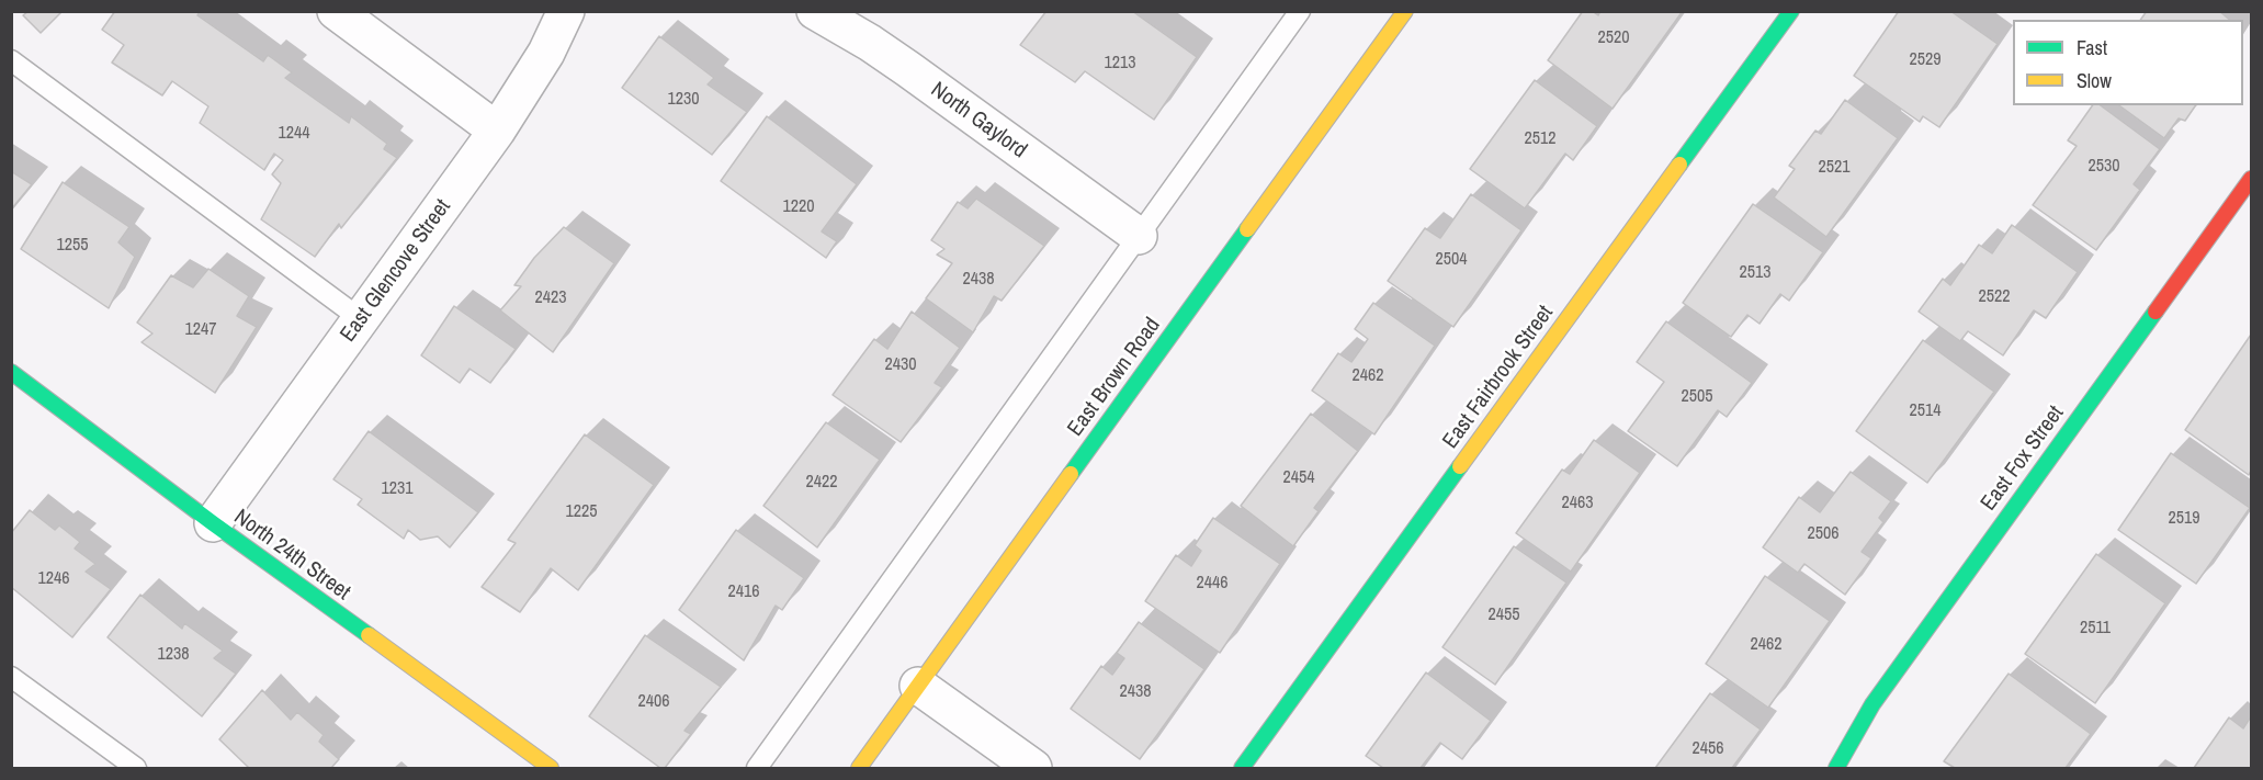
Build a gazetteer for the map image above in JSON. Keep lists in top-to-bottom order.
{
  "streets": {
    "street": [
      "North Gaylord",
      "East Glencove Street",
      "East Brown Road",
      "East Fairbrook Street",
      "East Fox Street",
      "North 24th Street"
    ]
  },
  "crossings": [
    ["East Glencove Street", "North 24th Street"]
  ],
  "house_numbers": [
    "2520",
    "2529",
    "1213",
    "1230",
    "1244",
    "2512",
    "2530",
    "2521",
    "1220",
    "1255",
    "2504",
    "2513",
    "2438",
    "2522",
    "2423",
    "1247",
    "2430",
    "2462",
    "2505",
    "2514",
    "2454",
    "2422",
    "1231",
    "2463",
    "1225",
    "2519",
    "2506",
    "1246",
    "2446",
    "2416",
    "2455",
    "2511",
    "2462",
    "1238",
    "2438",
    "2406",
    "2456"
  ],
  "legend": ["Fast", "Slow"]
}
